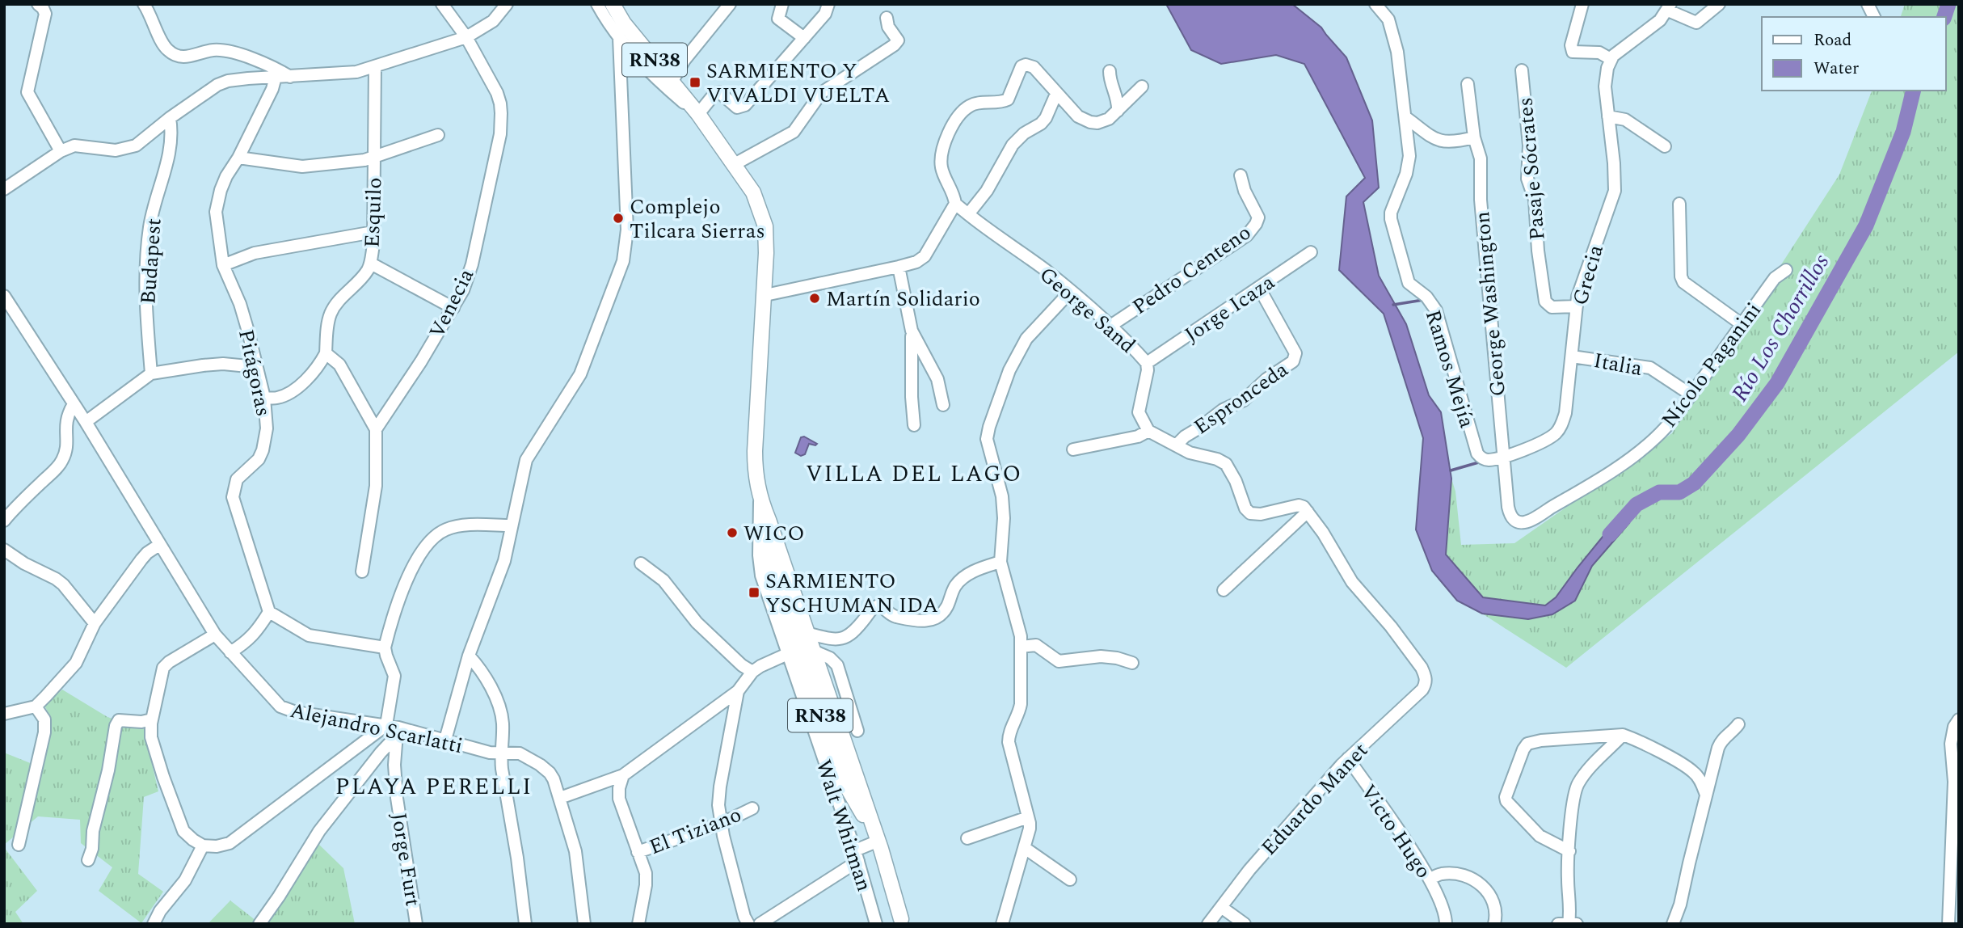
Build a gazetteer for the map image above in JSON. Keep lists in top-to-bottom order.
{
  "streets": {
    "main road": ["RN38"],
    "street": [
      "Pasaje Sócrates",
      "Esquilo",
      "Budapest",
      "Pedro Centeno",
      "Grecia",
      "Venecia",
      "George Washington",
      "Jorge Icaza",
      "George Sand",
      "Italia",
      "Nícolo Paganini",
      "Ramos Mejía",
      "Pitágoras",
      "Espronceda",
      "Alejandro Scarlatti",
      "Eduardo Manet",
      "Walt Whitman",
      "El Tiziano",
      "Victo Hugo",
      "Jorge Furt"
    ]
  },
  "crossings": [
    ["RN38", "Walt Whitman"],
    ["Pasaje Sócrates", "Grecia"],
    ["Pedro Centeno", "George Sand"],
    ["Grecia", "George Washington"],
    ["Grecia", "Italia"],
    ["Grecia", "Ramos Mejía"],
    ["George Washington", "Nícolo Paganini"],
    ["George Washington", "Ramos Mejía"],
    ["Jorge Icaza", "George Sand"],
    ["Jorge Icaza", "Espronceda"],
    ["Italia", "Nícolo Paganini"],
    ["Alejandro Scarlatti", "Jorge Furt"],
    ["Eduardo Manet", "Victo Hugo"]
  ],
  "districts": ["VILLA DEL LAGO", "PLAYA PERELLI"],
  "water": ["Río Los Chorrillos"],
  "places": {
    "transit": ["SARMIENTO Y VIVALDI VUELTA", "SARMIENTO YSCHUMAN IDA"],
    "other": ["Complejo Tilcara Sierras", "Martín Solidario", "WICO"]
  },
  "legend": ["Road", "Water"]
}
